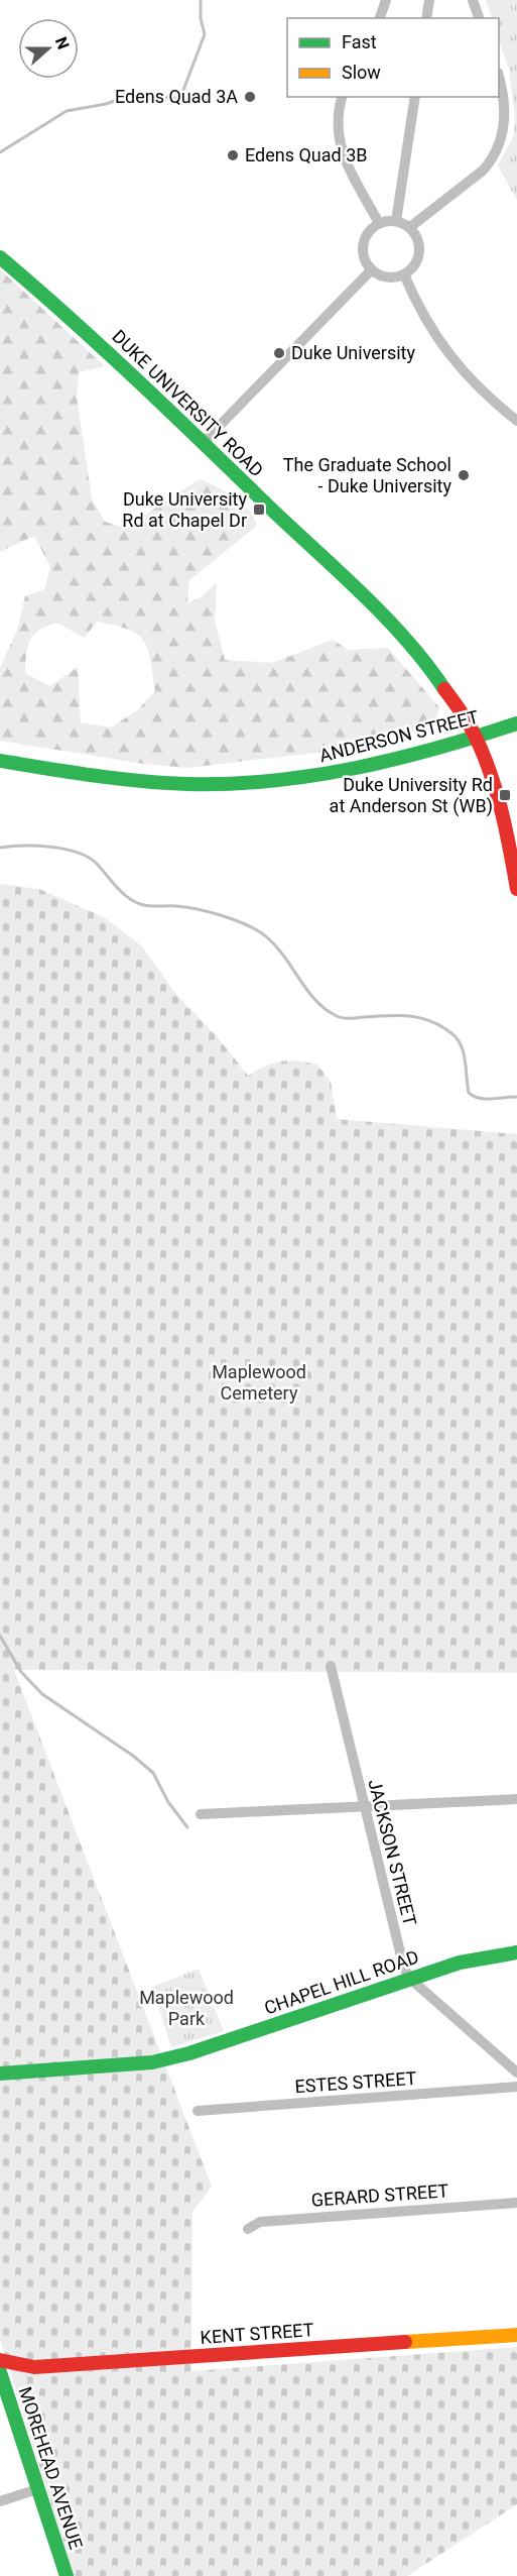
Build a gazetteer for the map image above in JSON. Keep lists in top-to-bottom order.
{
  "streets": {
    "street": [
      "DUKE UNIVERSITY ROAD",
      "ANDERSON STREET",
      "JACKSON STREET",
      "CHAPEL HILL ROAD",
      "ESTES STREET",
      "GERARD STREET",
      "KENT STREET",
      "MOREHEAD AVENUE"
    ]
  },
  "crossings": [
    ["DUKE UNIVERSITY ROAD", "ANDERSON STREET"],
    ["JACKSON STREET", "CHAPEL HILL ROAD"]
  ],
  "parks": ["Maplewood Cemetery", "Maplewood Park"],
  "places": {
    "other": [
      "Edens Quad 3A",
      "Edens Quad 3B",
      "Duke University",
      "The Graduate School - Duke University"
    ],
    "transit": ["Duke University Rd at Chapel Dr", "Duke University Rd at Anderson St (WB)"]
  },
  "legend": ["Fast", "Slow"],
  "north": "right"
}
